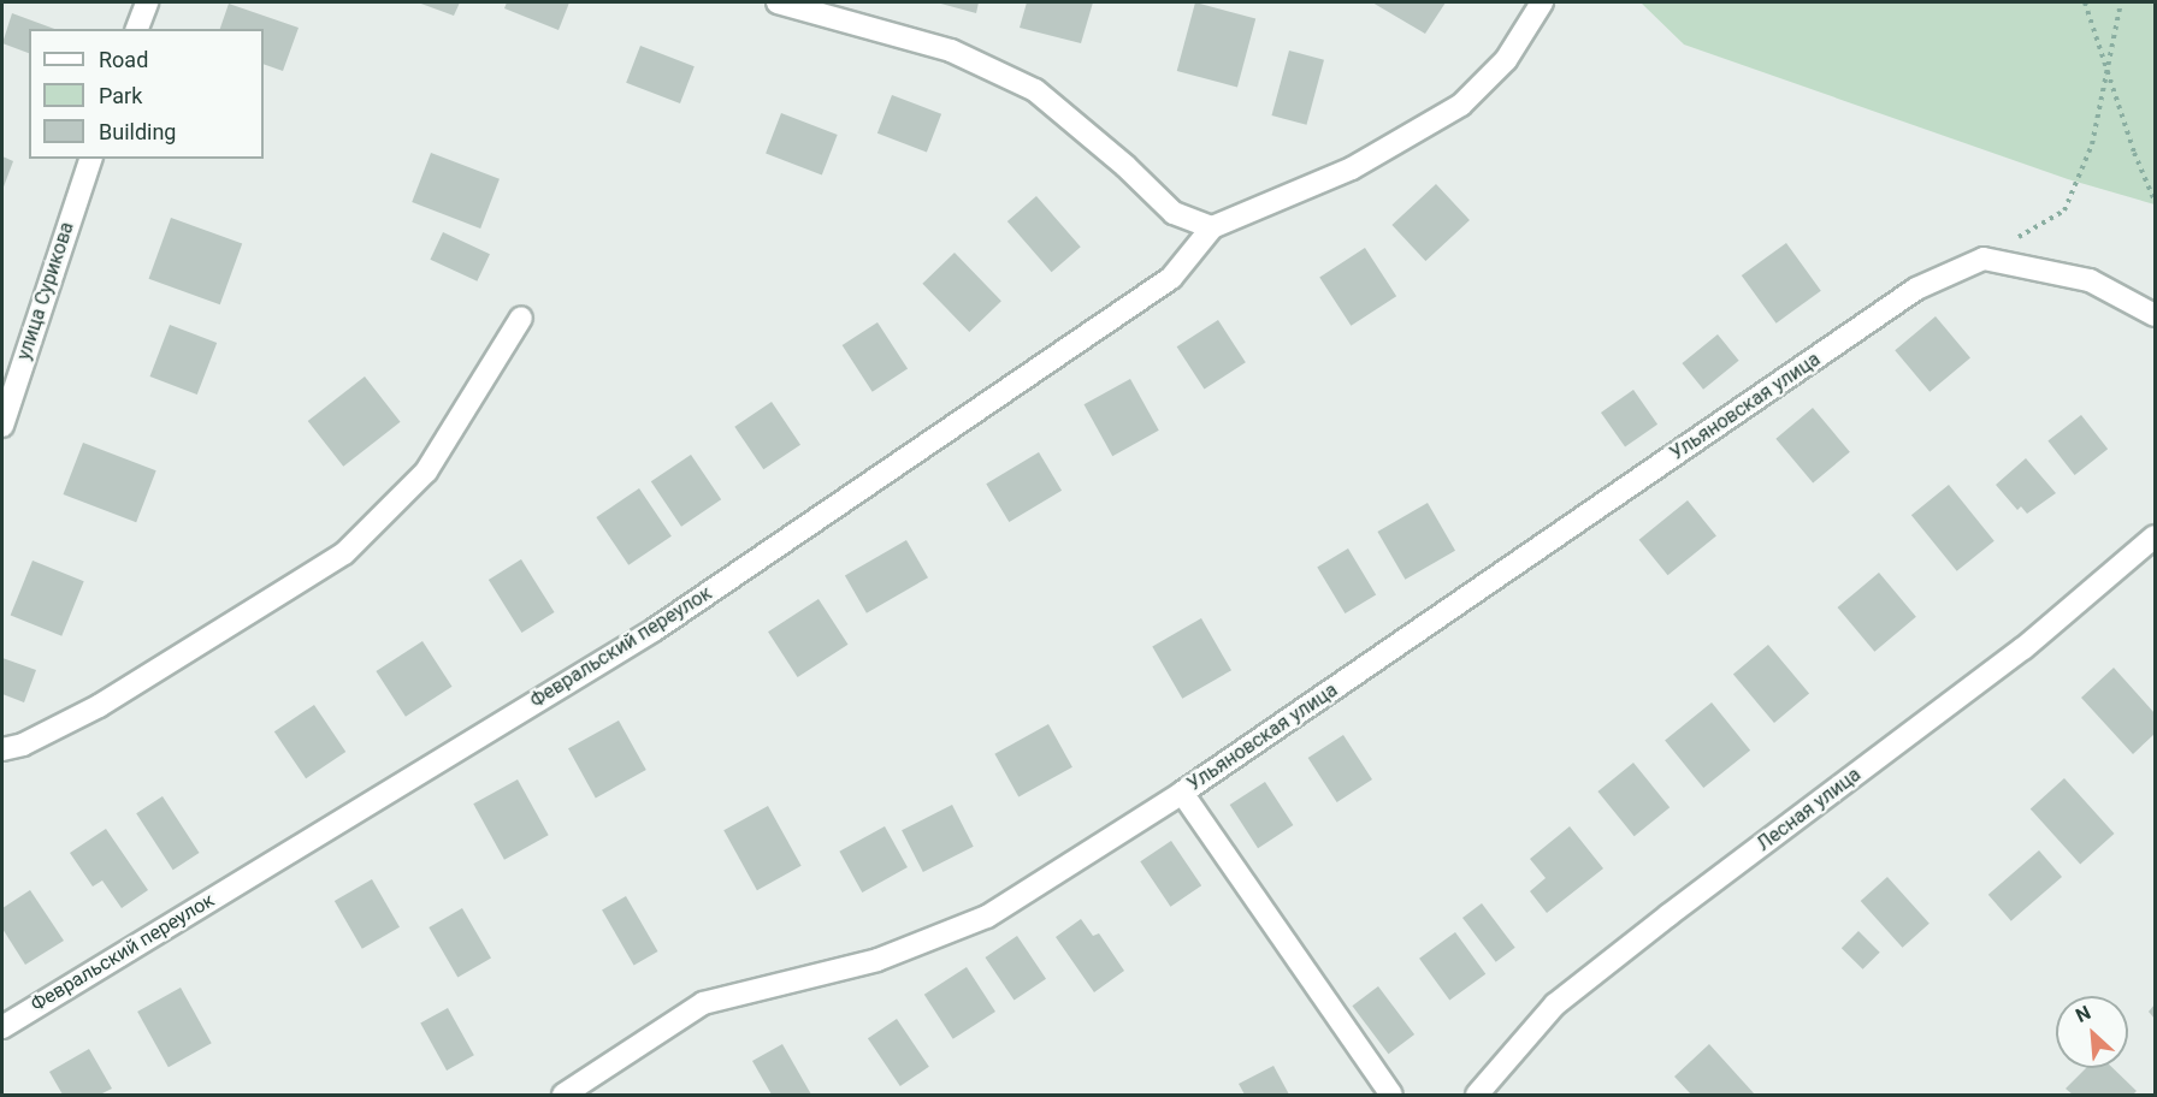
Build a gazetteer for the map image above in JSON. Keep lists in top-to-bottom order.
{
  "streets": {
    "street": [
      "улица Сурикова",
      "Ульяновская улица",
      "Февральский переулок",
      "Лесная улица"
    ]
  },
  "legend": ["Road", "Park", "Building"],
  "north": "top left"
}
